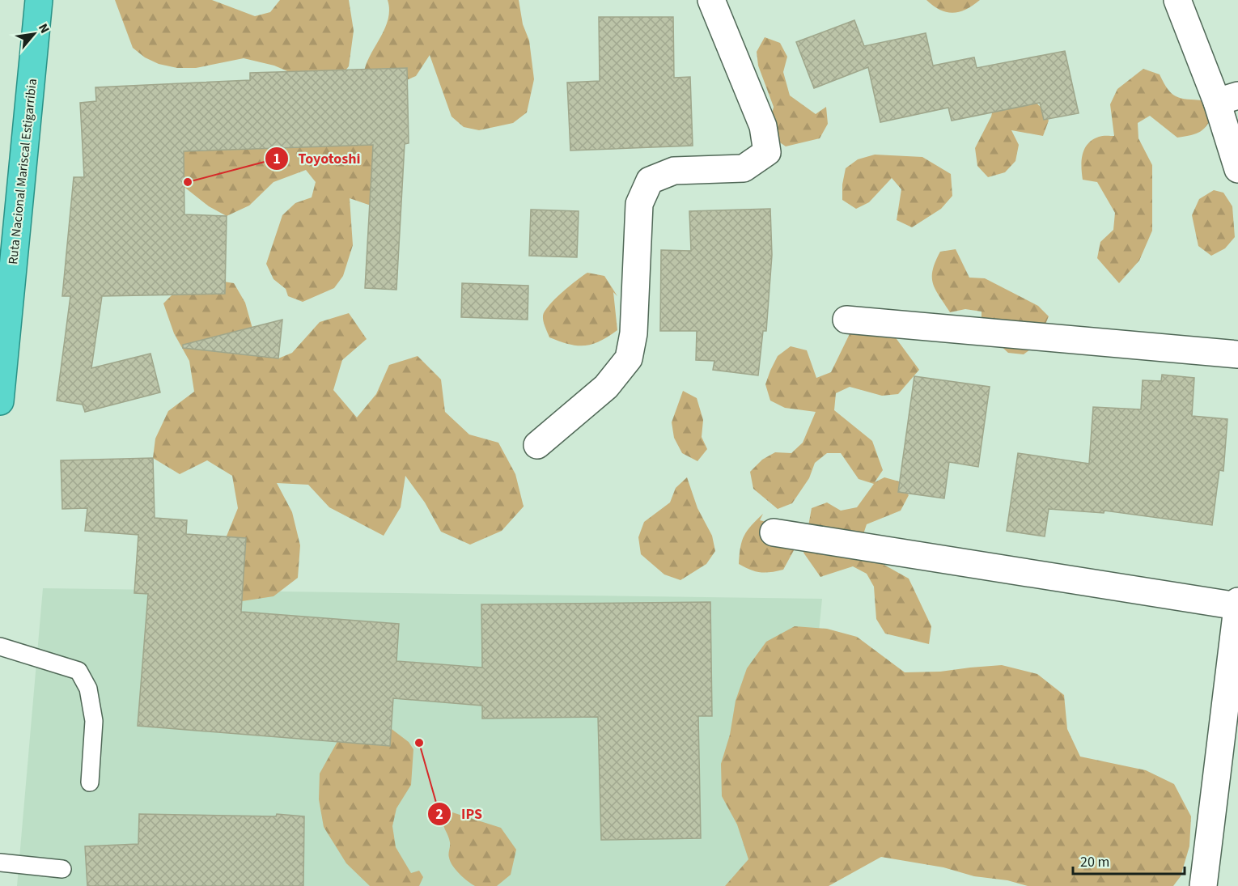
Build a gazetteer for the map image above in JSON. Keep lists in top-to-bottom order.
{
  "streets": {
    "highway": ["Ruta Nacional Mariscal Estigarribia"]
  },
  "places": ["Toyotoshi", "IPS"],
  "scale_bar": "20 m",
  "north": "top right"
}
